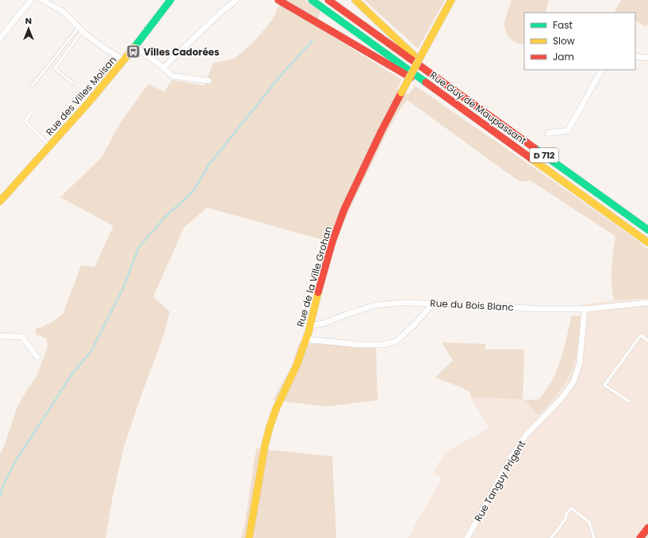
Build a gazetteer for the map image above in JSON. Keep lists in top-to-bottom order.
{
  "streets": {
    "main road": [
      "Rue des Villes Moisan",
      "Rue Guy de Maupassant",
      "D 712",
      "Rue de la Ville Grohan"
    ],
    "street": ["Rue du Bois Blanc", "Rue Tanguy Prigent"]
  },
  "crossings": [
    ["Rue de la Ville Grohan", "Rue du Bois Blanc"],
    ["Rue du Bois Blanc", "Rue Tanguy Prigent"]
  ],
  "places": {
    "bus stop": ["Villes Cadorées"]
  },
  "legend": ["Fast", "Slow", "Jam"],
  "north": "top"
}
